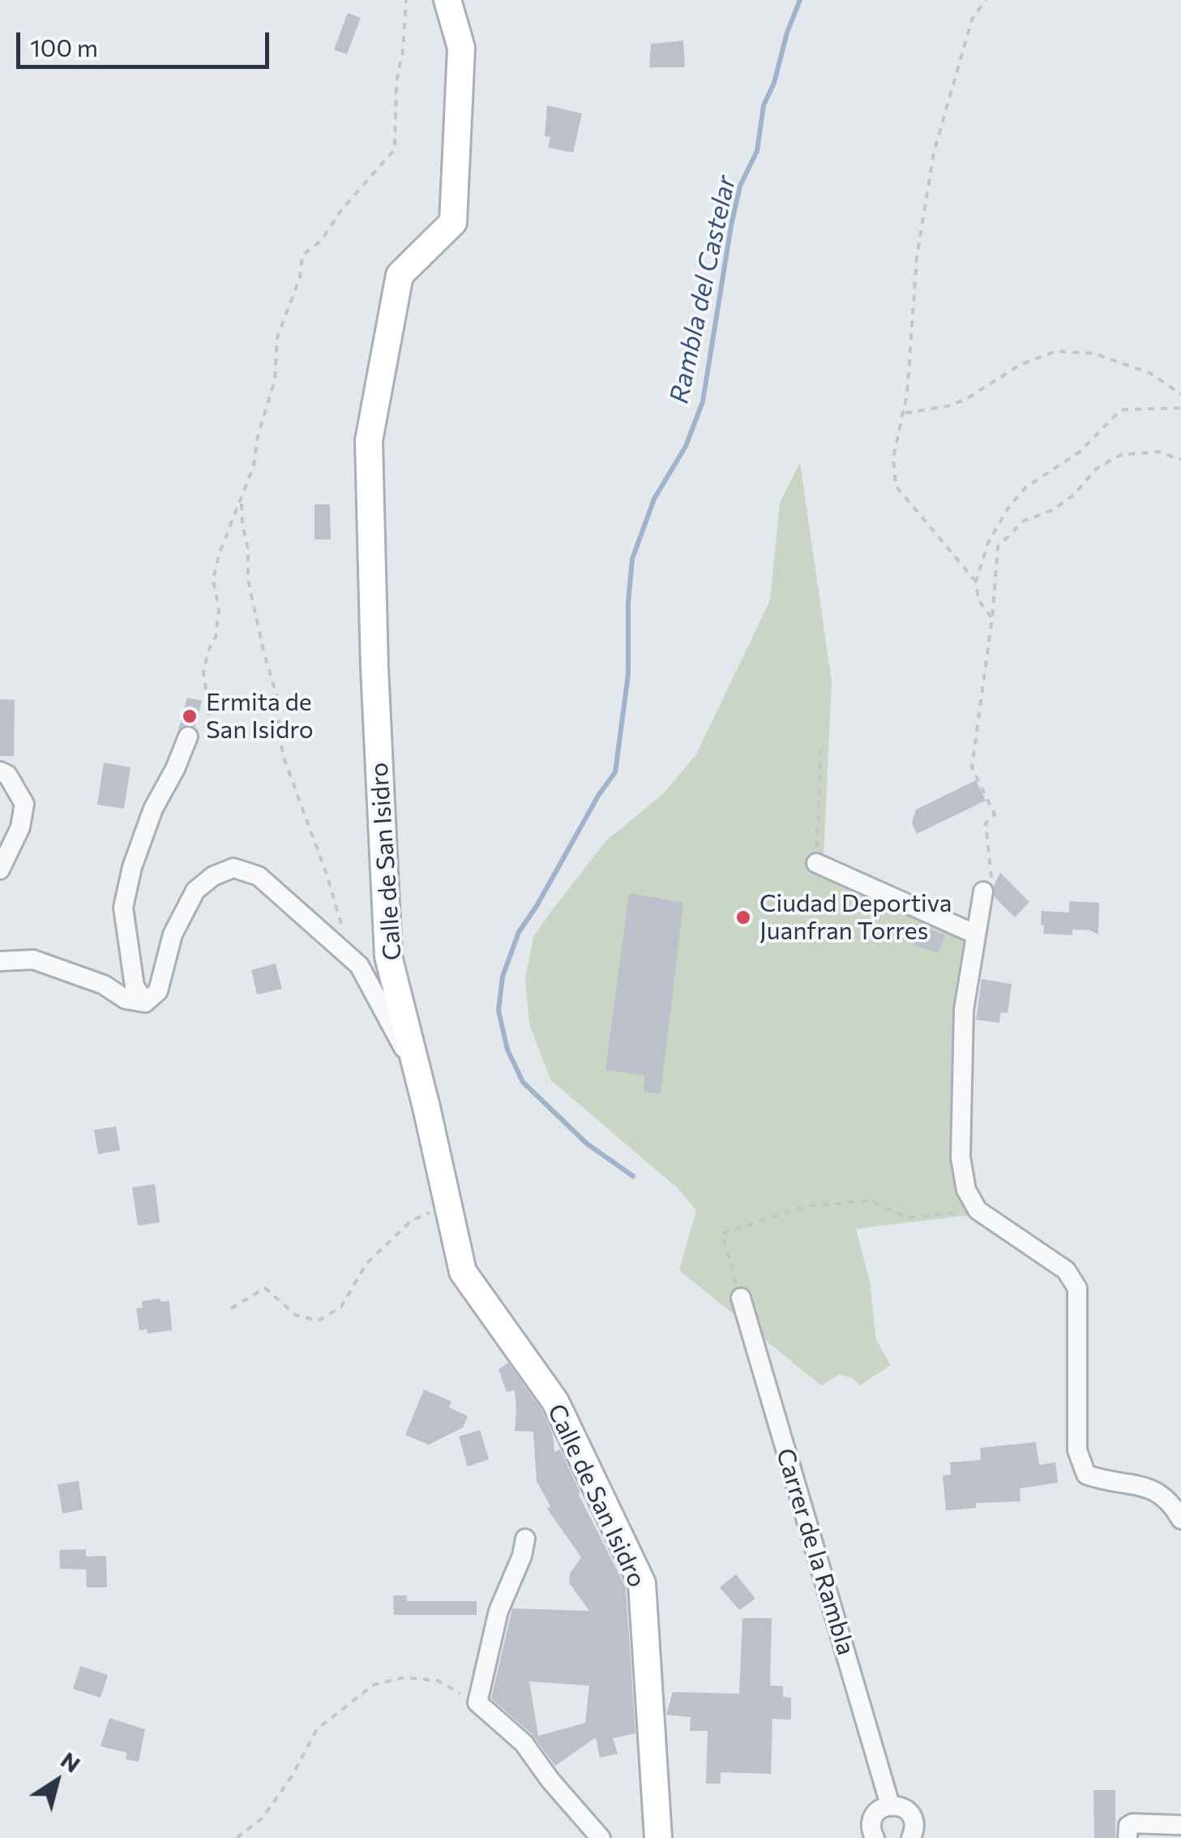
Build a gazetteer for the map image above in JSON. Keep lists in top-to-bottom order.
{
  "streets": {
    "street": ["Calle de San Isidro", "Carrer de la Rambla"]
  },
  "water": ["Rambla del Castelar"],
  "places": ["Ermita de San Isidro", "Ciudad Deportiva Juanfran Torres"],
  "scale_bar": "100 m",
  "north": "top right"
}
